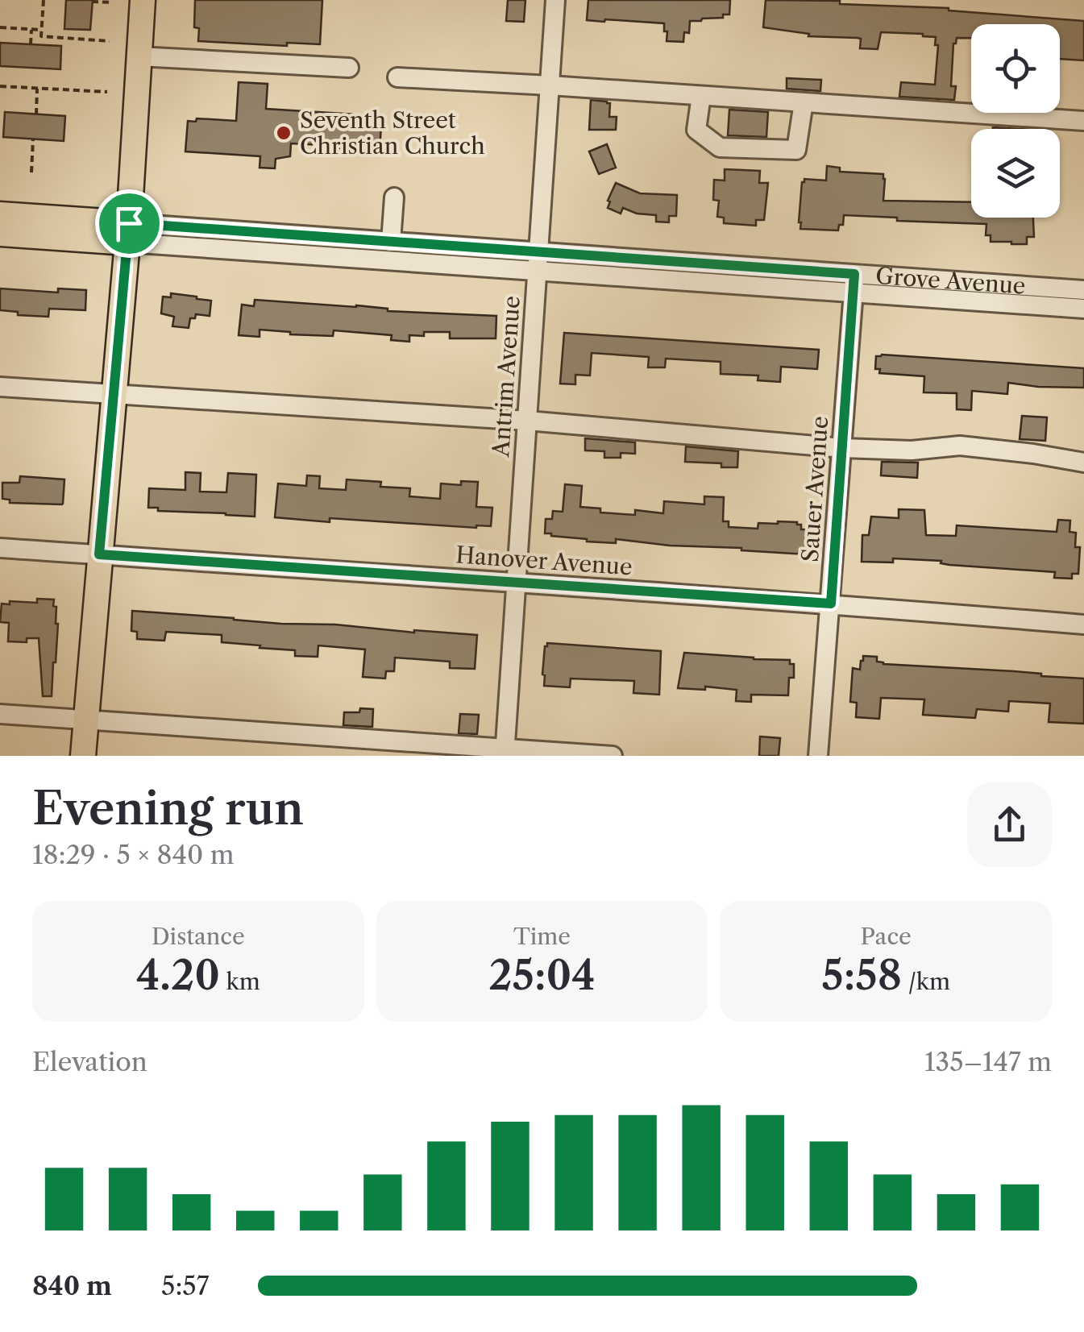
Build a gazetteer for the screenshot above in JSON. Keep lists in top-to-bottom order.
{
  "streets": {
    "main road": ["Grove Avenue"],
    "street": ["Antrim Avenue", "Sauer Avenue", "Hanover Avenue"]
  },
  "crossings": [
    ["Grove Avenue", "Antrim Avenue"],
    ["Grove Avenue", "Sauer Avenue"],
    ["Antrim Avenue", "Hanover Avenue"],
    ["Sauer Avenue", "Hanover Avenue"]
  ],
  "places": ["Seventh Street Christian Church"],
  "page": {
    "heading": ["Evening run", "18:29 · 5 × 840 m"],
    "stats": [
      ["Distance", "4.20 km"],
      ["Time", "25:04"],
      ["Pace", "5:58 /km"]
    ],
    "chart": ["Elevation", "135–147 m"],
    "list": [
      {
        "name": "840 m",
        "note": "5:57"
      }
    ]
  }
}
